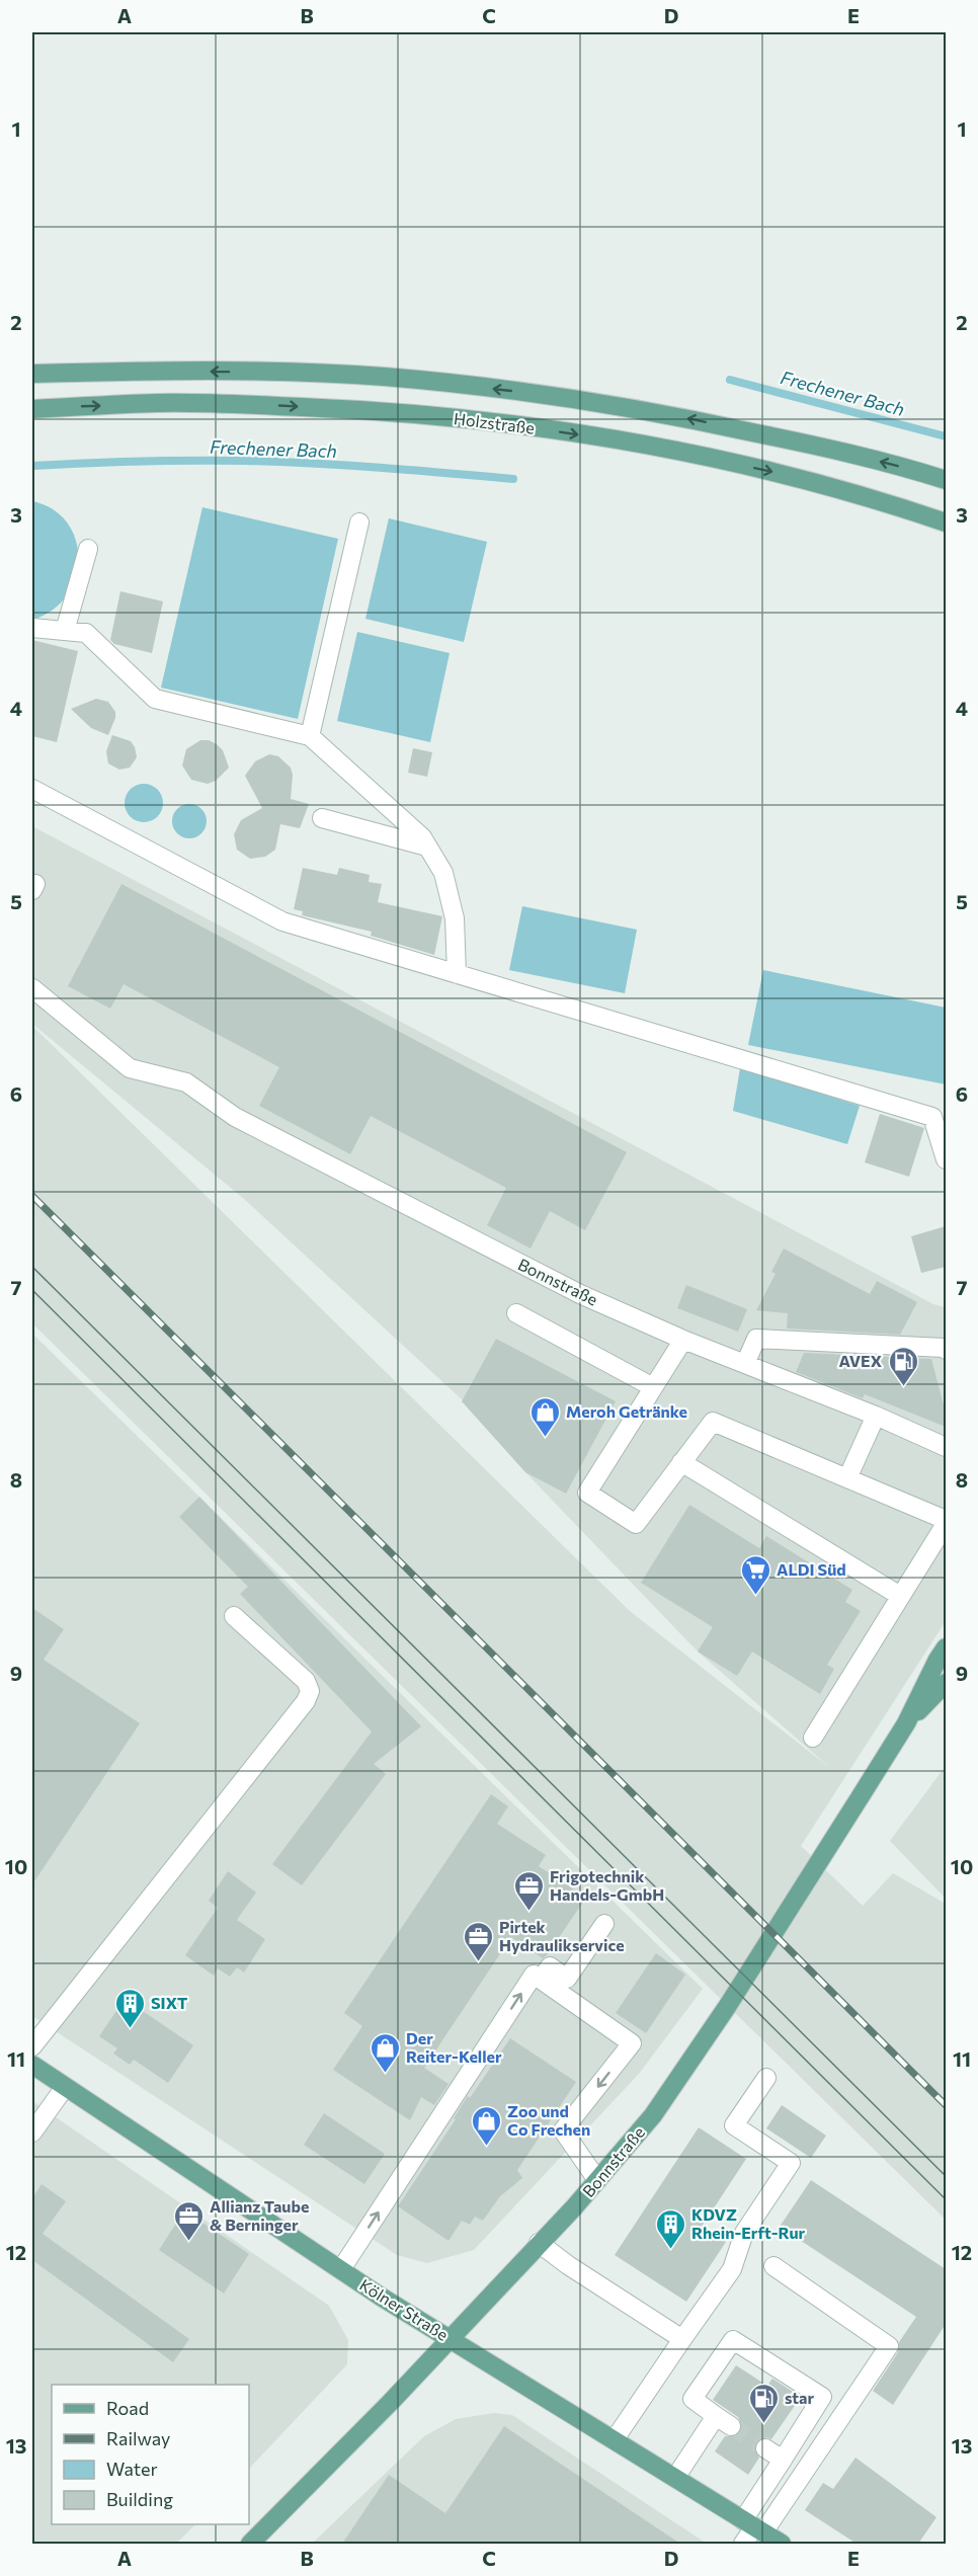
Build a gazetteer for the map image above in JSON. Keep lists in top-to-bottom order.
{
  "streets": {
    "main road": ["Holzstraße", "Bonnstraße", "Kölner Straße"]
  },
  "crossings": [
    ["Bonnstraße", "Kölner Straße"]
  ],
  "water": ["Frechener Bach"],
  "places": {
    "fuel station": ["AVEX", "star"],
    "shop": ["Meroh Getränke", "Der Reiter-Keller", "Zoo und Co Frechen"],
    "supermarket": ["ALDI Süd"],
    "office": ["Frigotechnik Handels-GmbH", "Pirtek Hydraulikservice", "Allianz Taube & Berninger"],
    "building": ["SIXT", "KDVZ Rhein-Erft-Rur"]
  },
  "legend": [
    "Road",
    "Railway",
    "Water",
    "Building"
  ],
  "grid": {
    "columns": [
      "A",
      "B",
      "C",
      "D",
      "E"
    ],
    "rows": [
      "1",
      "2",
      "3",
      "4",
      "5",
      "6",
      "7",
      "8",
      "9",
      "10",
      "11",
      "12",
      "13"
    ]
  }
}
